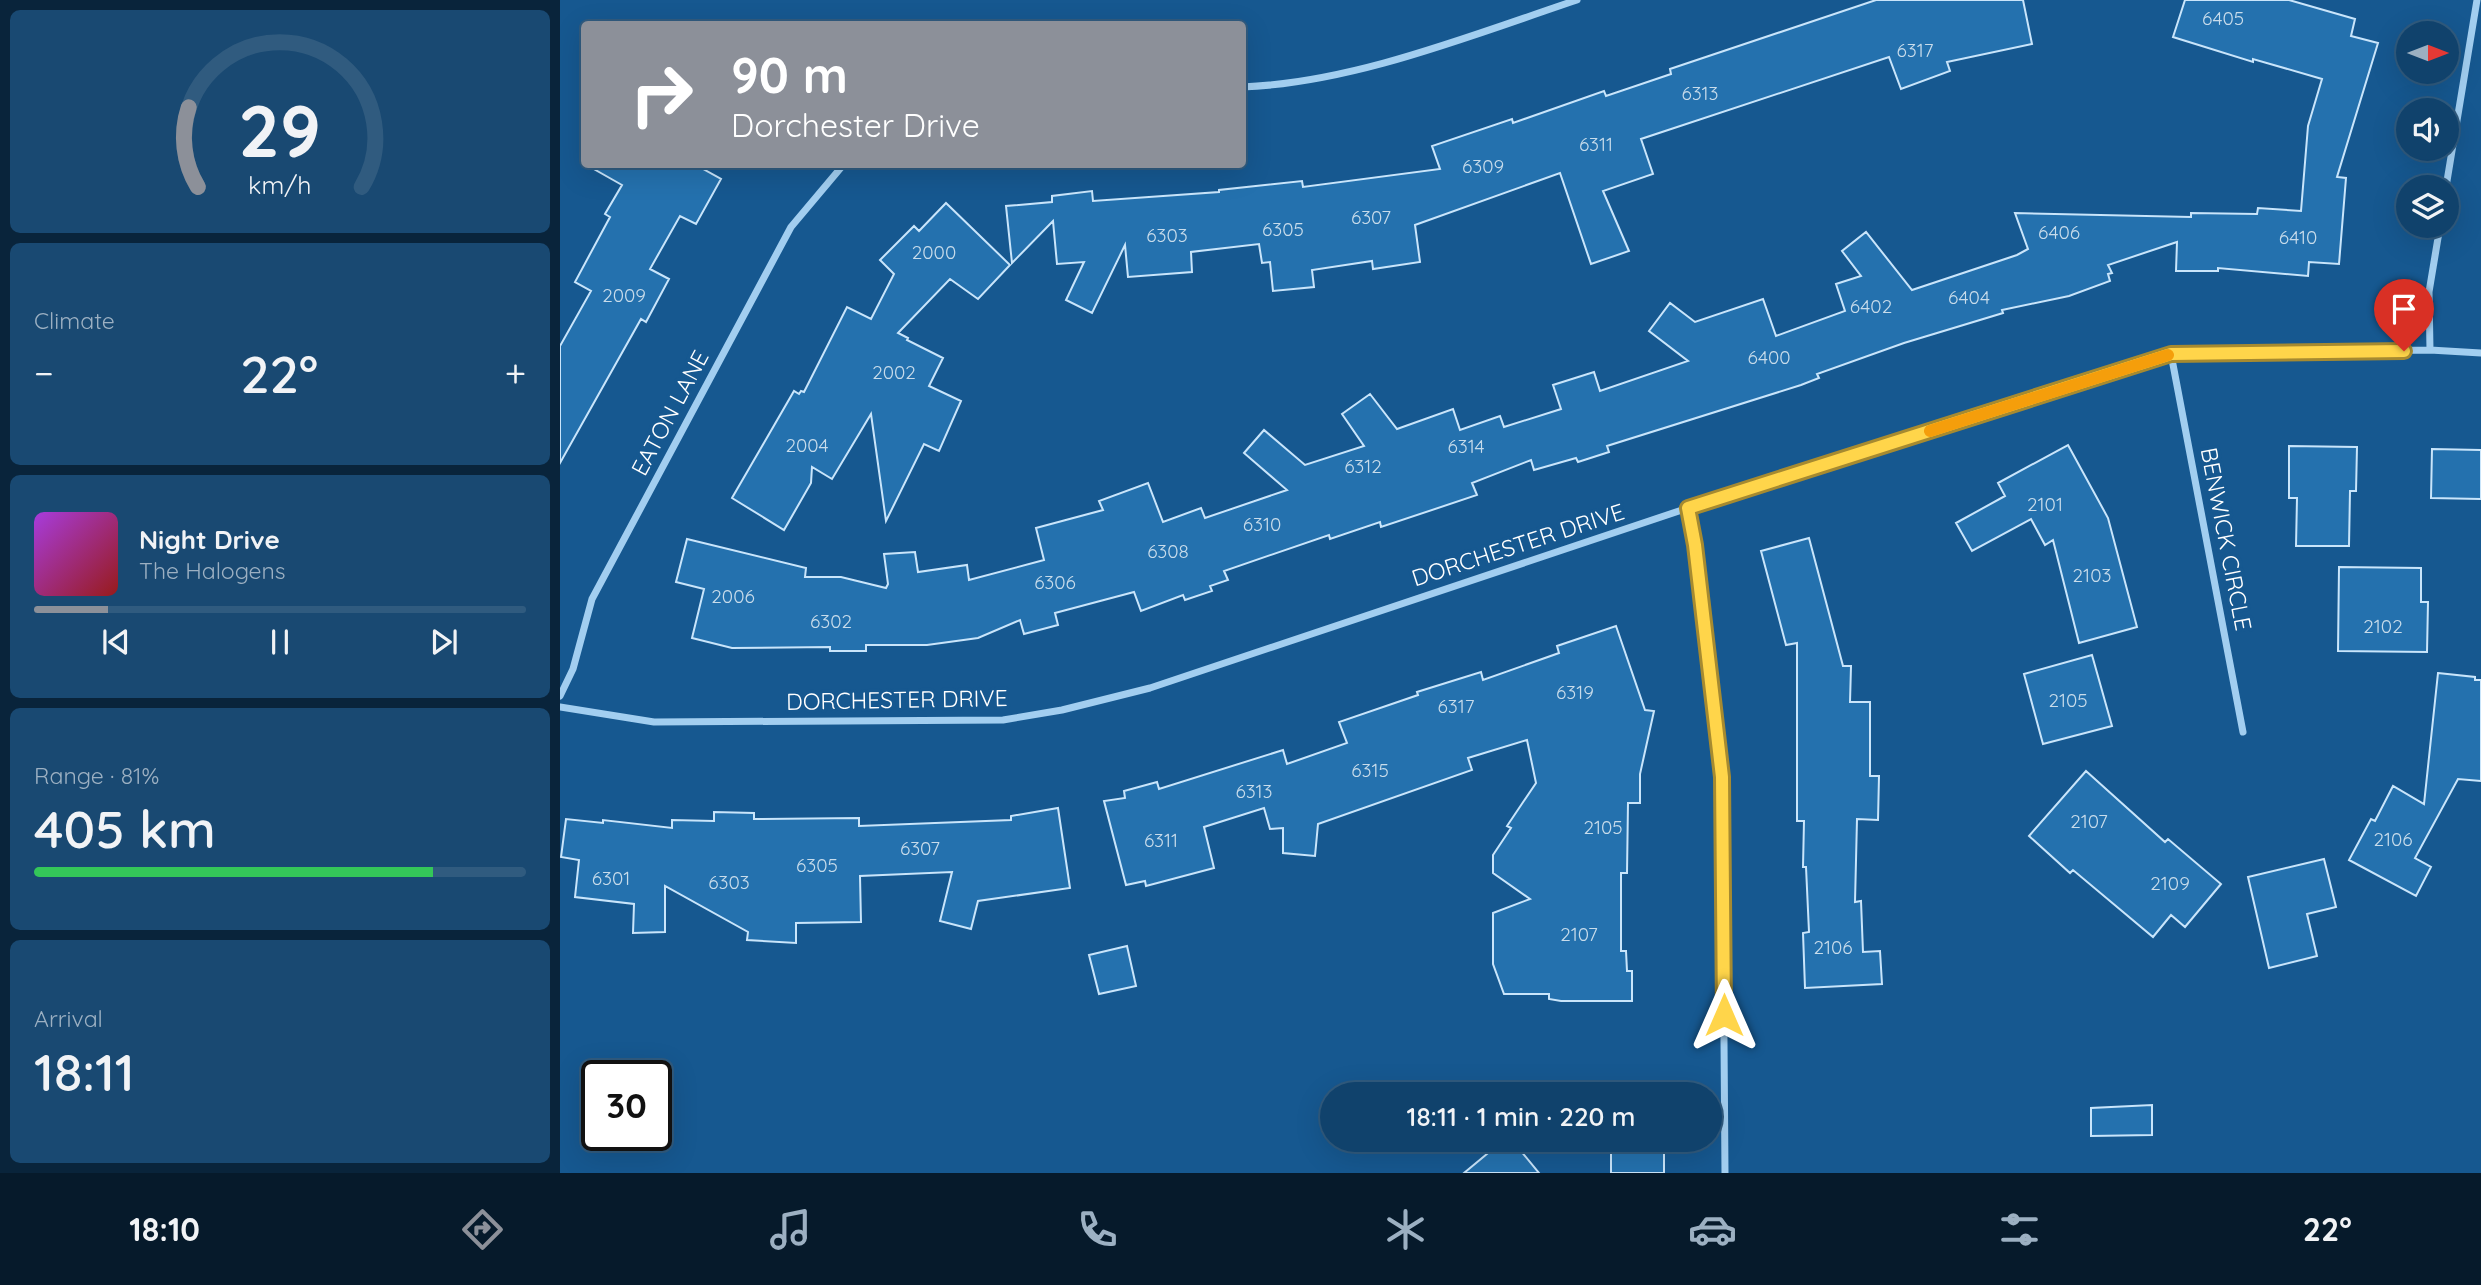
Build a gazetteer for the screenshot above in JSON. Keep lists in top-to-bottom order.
{
  "streets": {
    "street": ["EATON LANE", "BENWICK CIRCLE", "DORCHESTER DRIVE"]
  },
  "crossings": [
    ["BENWICK CIRCLE", "DORCHESTER DRIVE"]
  ],
  "house_numbers": [
    "6405",
    "6317",
    "6313",
    "6311",
    "6309",
    "6307",
    "6305",
    "6406",
    "6303",
    "6410",
    "2000",
    "2009",
    "6404",
    "6402",
    "6400",
    "2002",
    "2004",
    "6314",
    "6312",
    "2101",
    "6310",
    "6308",
    "2103",
    "6306",
    "2006",
    "6302",
    "2102",
    "6319",
    "2105",
    "6317",
    "6315",
    "6313",
    "2107",
    "2105",
    "2106",
    "6311",
    "6307",
    "6305",
    "6301",
    "6303",
    "2109",
    "2107",
    "2106"
  ],
  "north": "right",
  "page": {
    "turn": ["90 m", "Dorchester Drive"],
    "tile": [
      "Climate",
      ["Range · 81%", "405 km"],
      ["Arrival", "18:11"]
    ],
    "heat": ["−", "22°", "+"],
    "song": ["Night Drive", "The Halogens"],
    "limit": "30",
    "trip": "18:11 · 1 min · 220 m",
    "tabs": ["18:10", "22°"],
    "gauge": ["29", "km/h"]
  }
}
